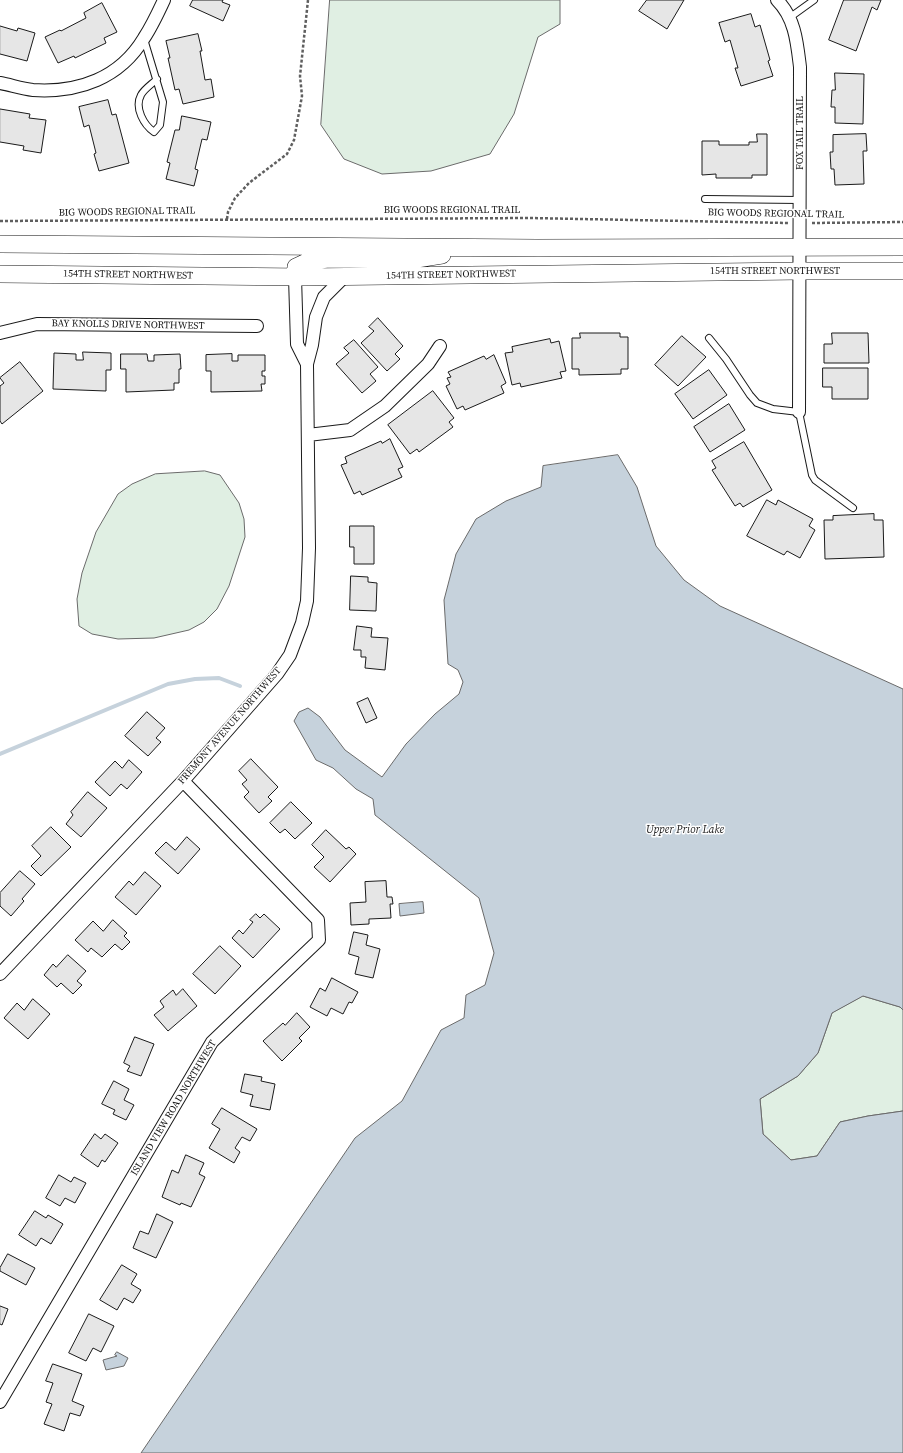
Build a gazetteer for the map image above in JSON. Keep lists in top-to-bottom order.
{
  "streets": {
    "street": [
      "FOX TAIL TRAIL",
      "154TH STREET NORTHWEST",
      "BAY KNOLLS DRIVE NORTHWEST",
      "FREMONT AVENUE NORTHWEST",
      "ISLAND VIEW ROAD NORTHWEST"
    ],
    "path": ["BIG WOODS REGIONAL TRAIL"]
  },
  "crossings": [
    ["FOX TAIL TRAIL", "BIG WOODS REGIONAL TRAIL"],
    ["FOX TAIL TRAIL", "154TH STREET NORTHWEST"],
    ["154TH STREET NORTHWEST", "FREMONT AVENUE NORTHWEST"],
    ["FREMONT AVENUE NORTHWEST", "ISLAND VIEW ROAD NORTHWEST"]
  ],
  "water": ["Upper Prior Lake"]
}
